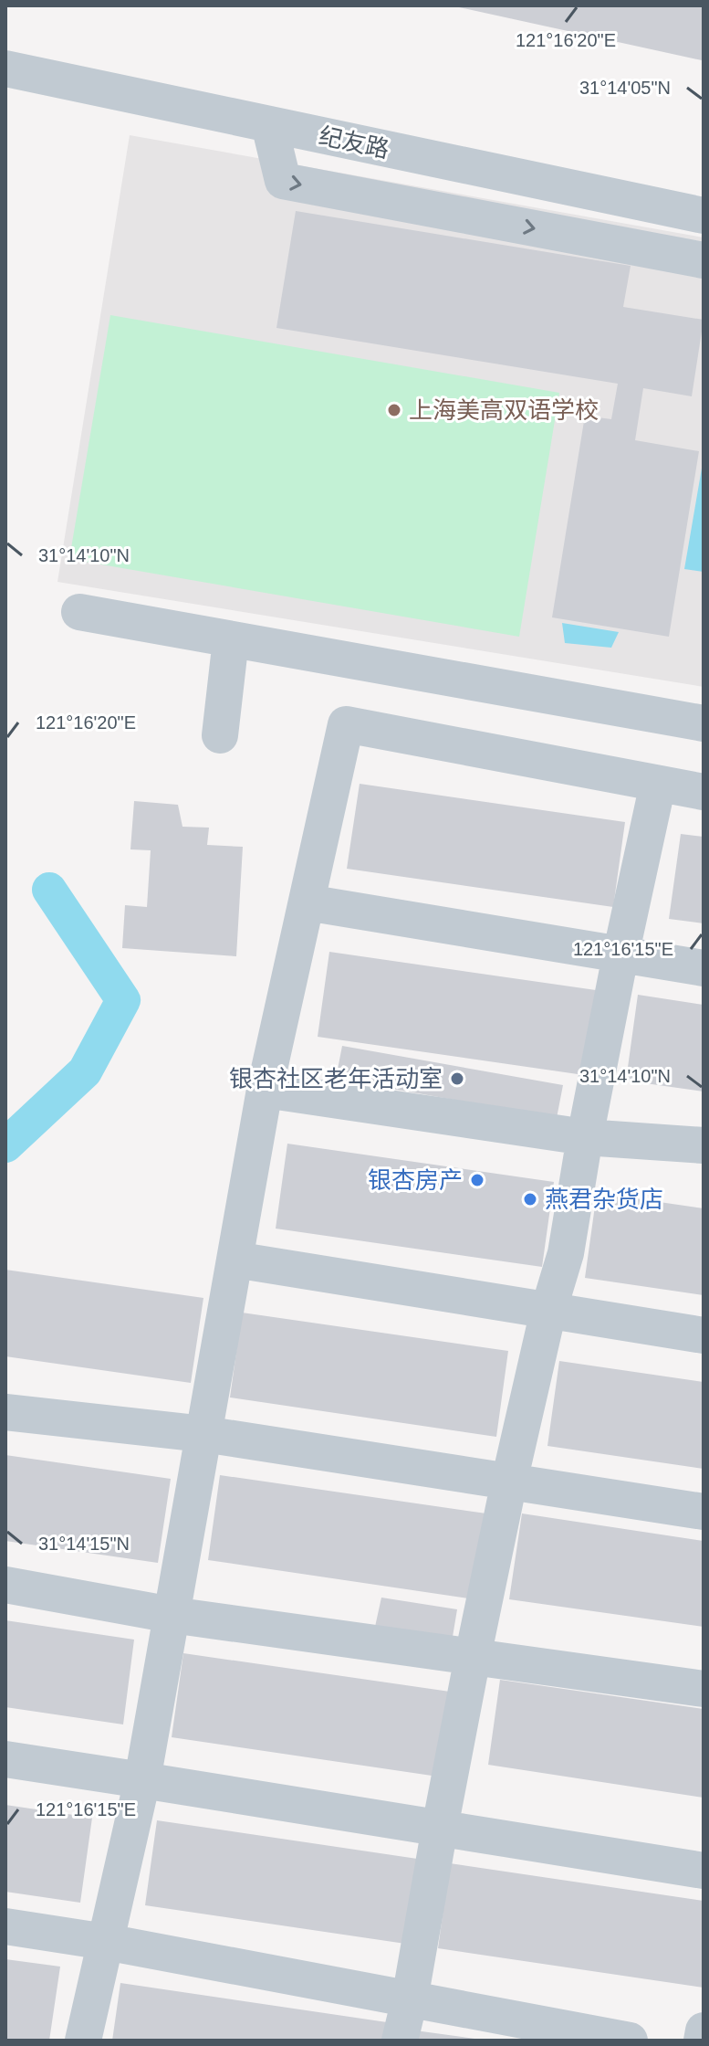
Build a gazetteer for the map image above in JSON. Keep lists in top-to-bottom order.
{
  "streets": {
    "street": ["纪友路"]
  },
  "places": [
    "上海美高双语学校",
    "银杏社区老年活动室",
    "银杏房产",
    "燕君杂货店"
  ],
  "coordinates": [
    "121°16'20\"E",
    "31°14'05\"N",
    "31°14'10\"N",
    "121°16'15\"E",
    "31°14'15\"N"
  ]
}
